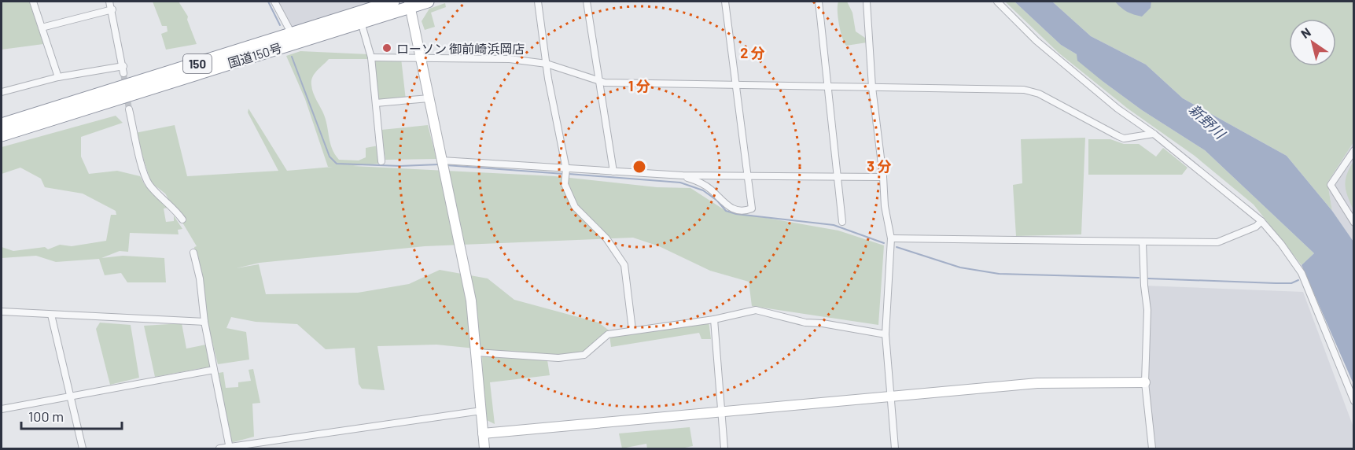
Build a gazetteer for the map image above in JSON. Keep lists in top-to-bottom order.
{
  "streets": {
    "highway": ["国道150号", "150"]
  },
  "crossings": [
    ["国道150号", "150"]
  ],
  "water": ["新野川"],
  "places": ["ローソン 御前崎浜岡店"],
  "scale_bar": "100 m",
  "north": "top left",
  "rings": ["2 分", "1 分", "3 分"]
}
